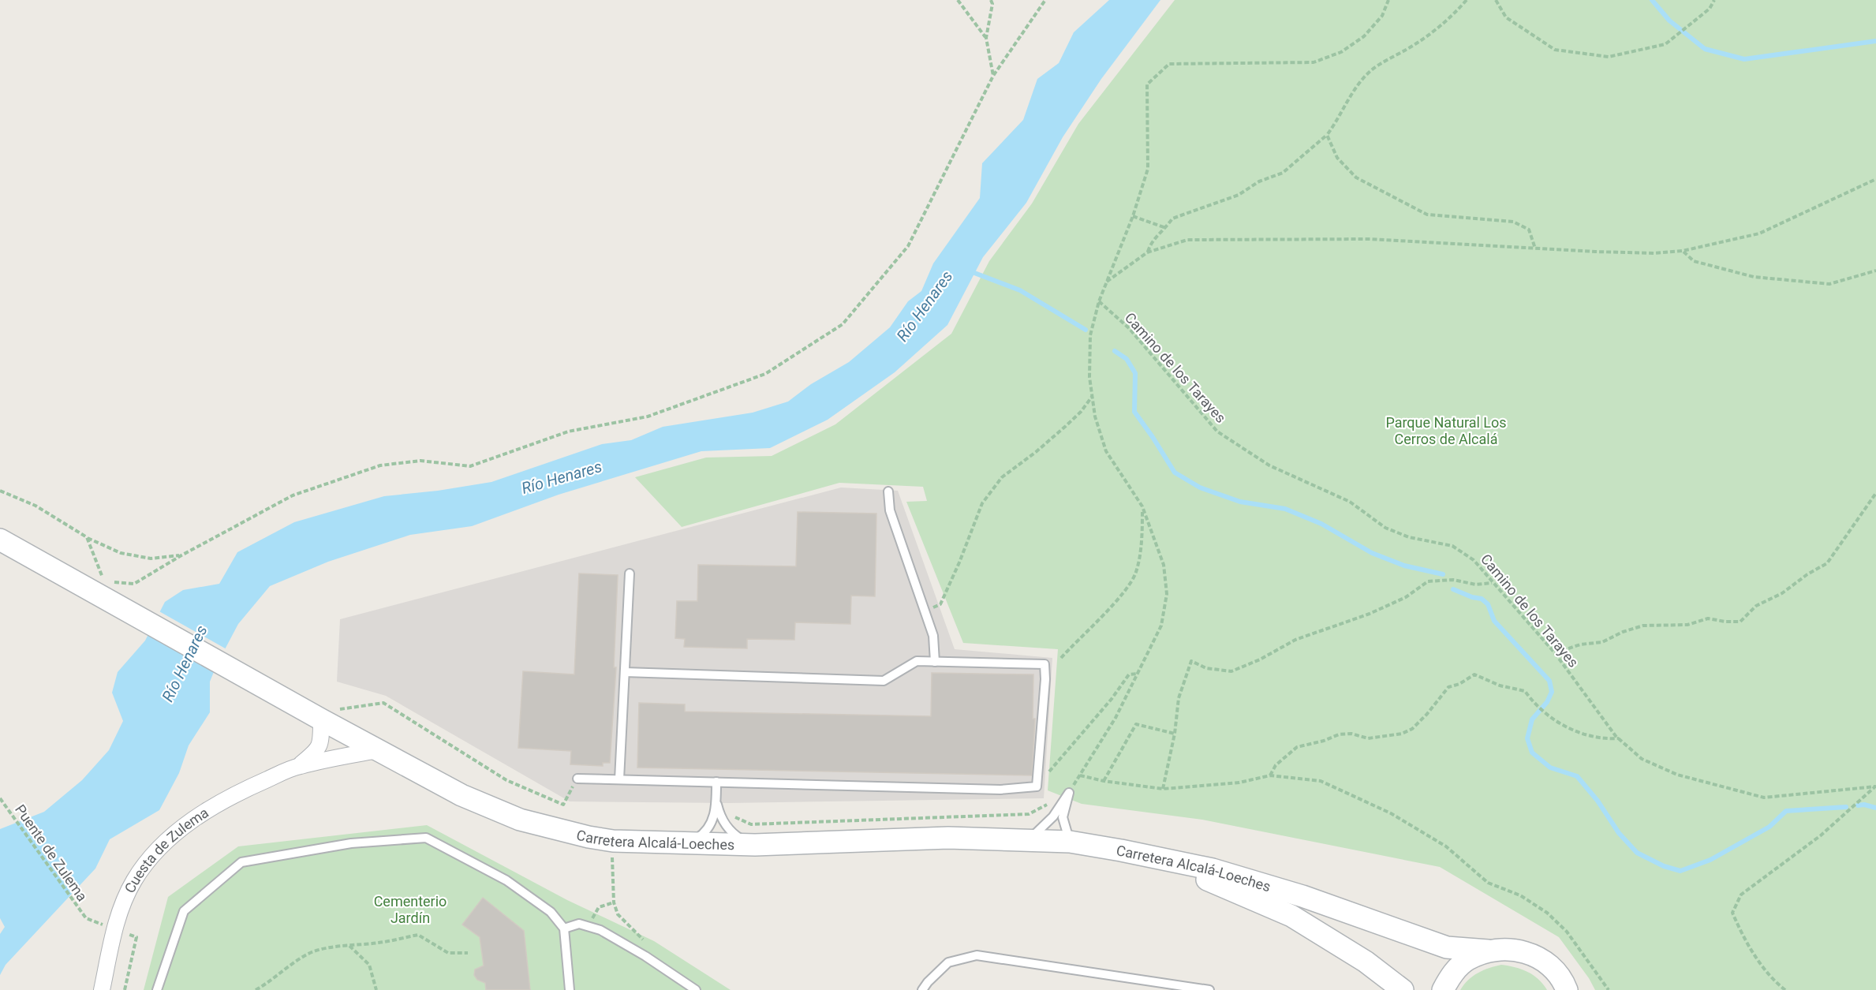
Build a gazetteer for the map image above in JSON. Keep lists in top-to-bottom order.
{
  "streets": {
    "main road": ["Carretera Alcalá-Loeches"],
    "street": ["Cuesta de Zulema"],
    "path": ["Camino de los Tarayes", "Puente de Zulema"]
  },
  "water": ["Río Henares"],
  "parks": ["Parque Natural Los Cerros de Alcalá", "Cementerio Jardín"]
}
